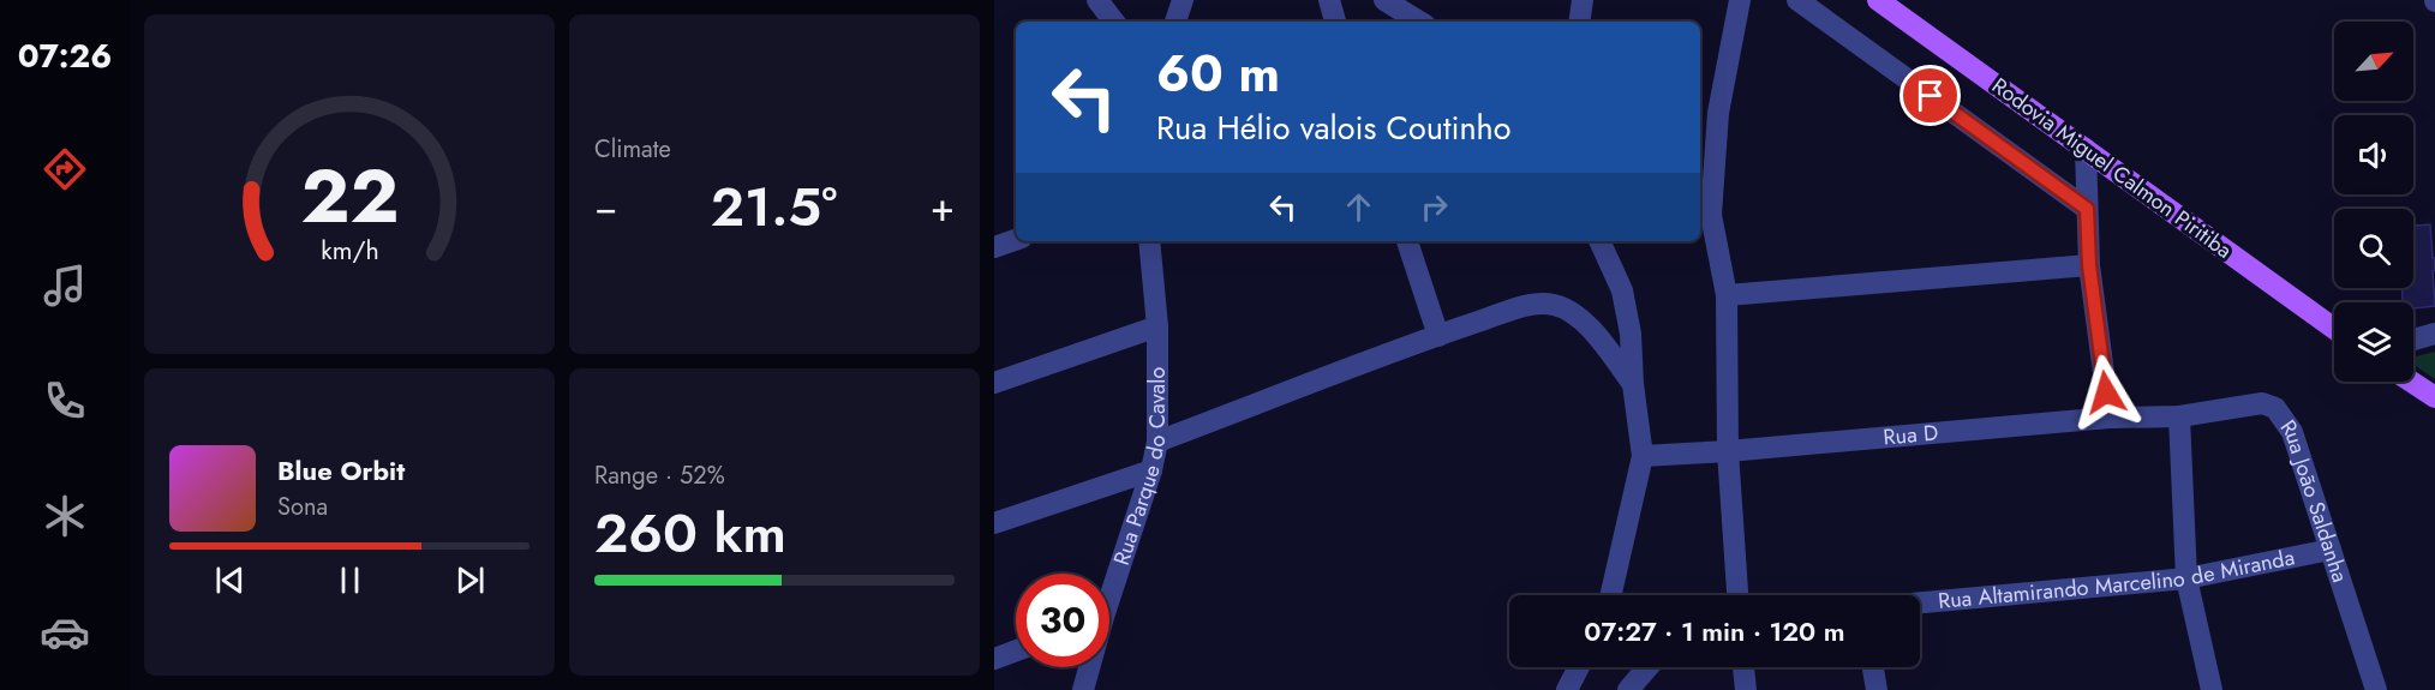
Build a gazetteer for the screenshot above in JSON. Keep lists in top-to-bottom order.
{
  "streets": {
    "main road": ["Rodovia Miguel Calmon Piritiba"],
    "street": [
      "Rua D",
      "Rua Parque do Cavalo",
      "Rua João Saldanha",
      "Rua Altamirando Marcelino de Miranda"
    ]
  },
  "crossings": [
    ["Rua D", "Rua João Saldanha"],
    ["Rua João Saldanha", "Rua Altamirando Marcelino de Miranda"]
  ],
  "north": "top right",
  "page": {
    "tabs": "07:26",
    "tile": [
      "Climate",
      ["Range · 52%", "260 km"]
    ],
    "turn": ["60 m", "Rua Hélio valois Coutinho"],
    "heat": ["−", "21.5°", "+"],
    "song": ["Blue Orbit", "Sona"],
    "limit": "30",
    "trip": "07:27 · 1 min · 120 m",
    "gauge": ["22", "km/h"]
  }
}
